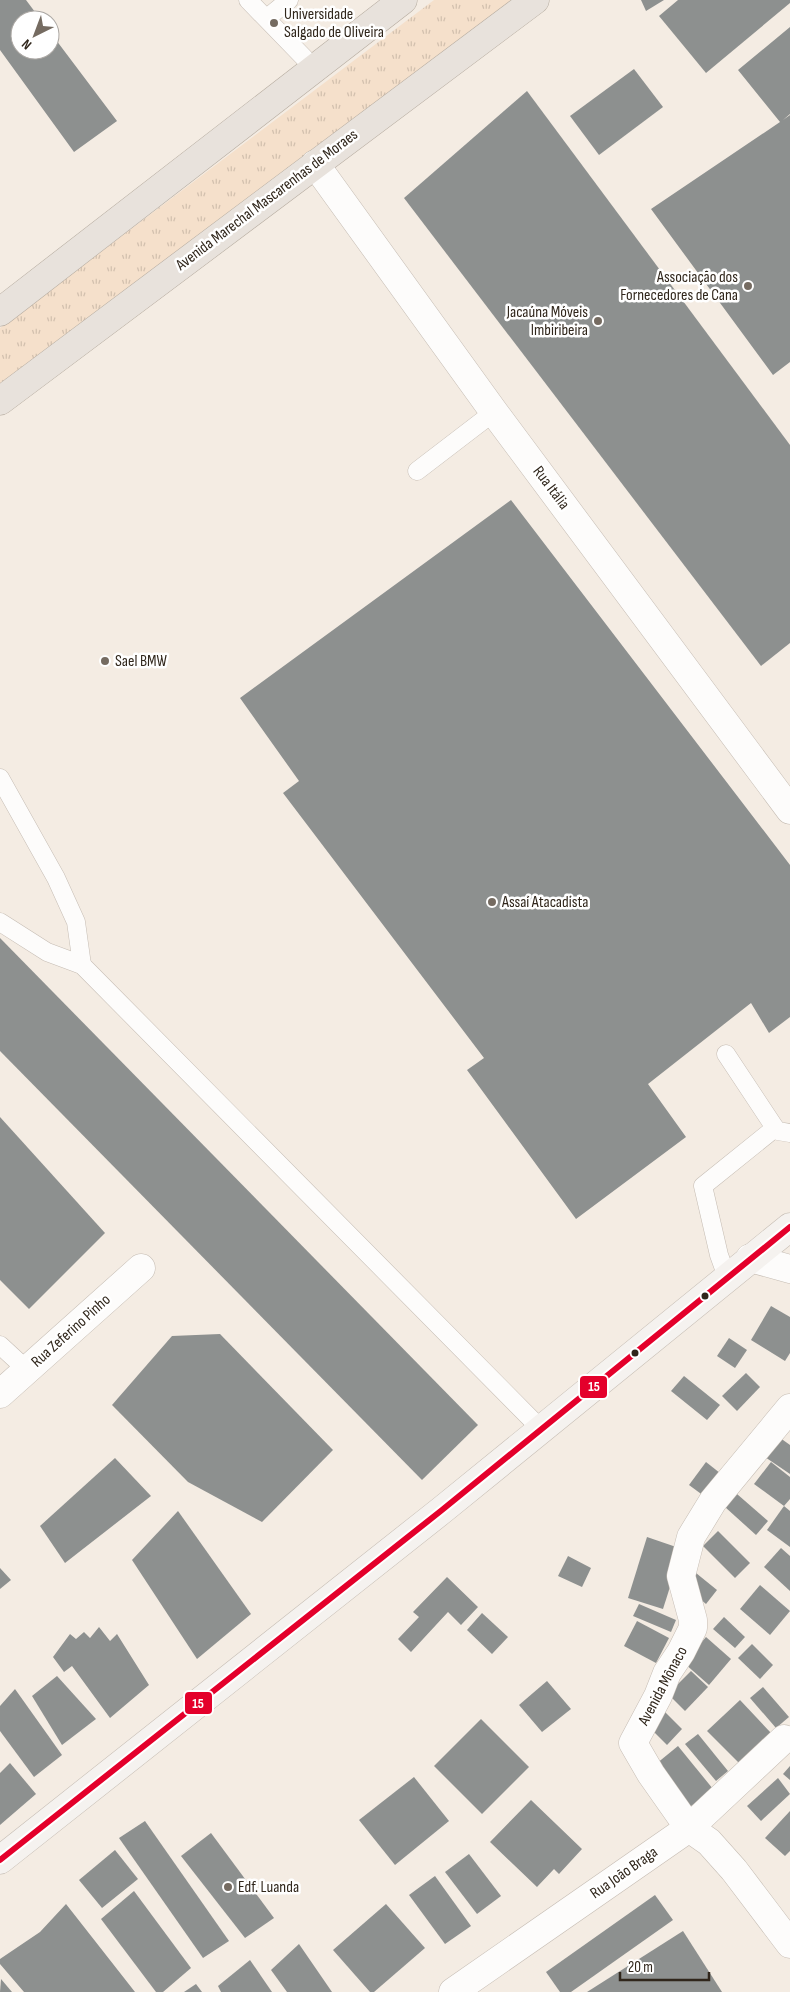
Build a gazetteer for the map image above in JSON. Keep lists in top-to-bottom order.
{
  "streets": {
    "highway": ["Avenida Marechal Mascarenhas de Moraes"],
    "street": [
      "Rua Itália",
      "Rua Zeferino Pinho",
      "Avenida Mônaco",
      "Rua João Braga"
    ]
  },
  "crossings": [
    ["Avenida Marechal Mascarenhas de Moraes", "Rua Itália"],
    ["Avenida Mônaco", "Rua João Braga"]
  ],
  "places": [
    "Universidade Salgado de Oliveira",
    "Associação dos Fornecedores de Cana",
    "Jacaúna Móveis Imbiribeira",
    "Sael BMW",
    "Assaí Atacadista",
    "Edf. Luanda"
  ],
  "lines": ["transit line 15"],
  "scale_bar": "20 m",
  "north": "bottom left"
}
